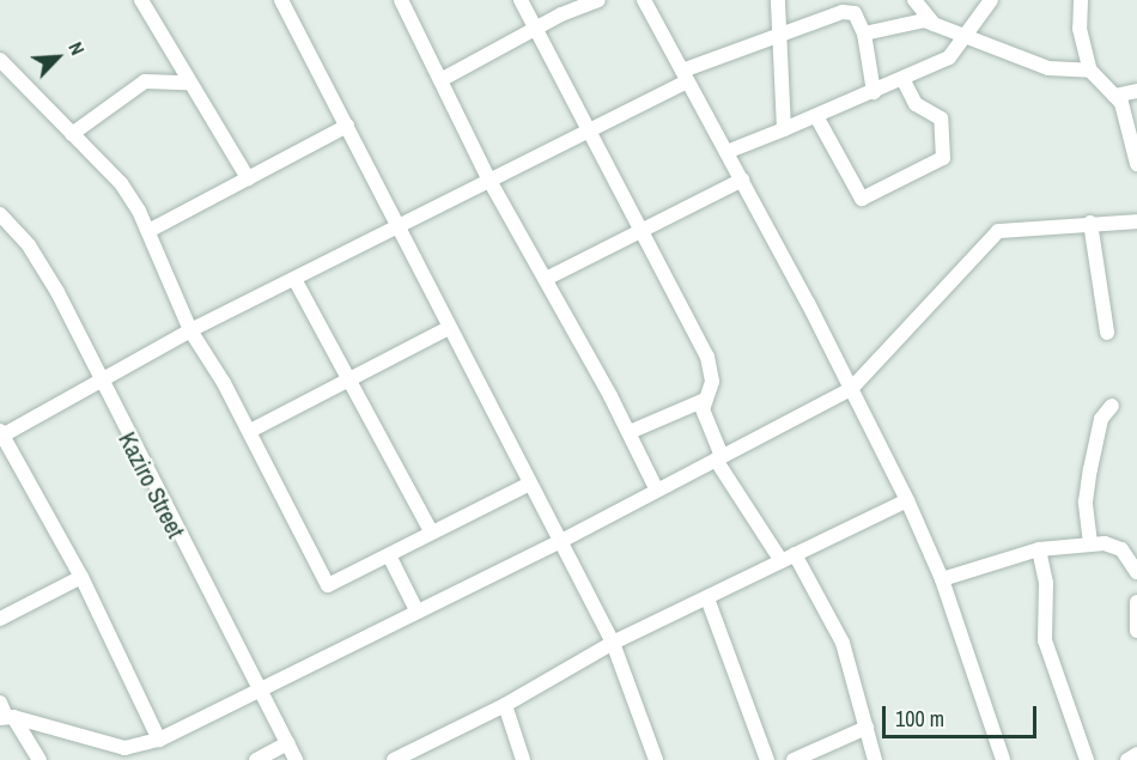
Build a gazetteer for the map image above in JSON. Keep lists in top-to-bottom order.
{
  "streets": {
    "street": ["Kaziro Street"]
  },
  "scale_bar": "100 m",
  "north": "top right"
}
